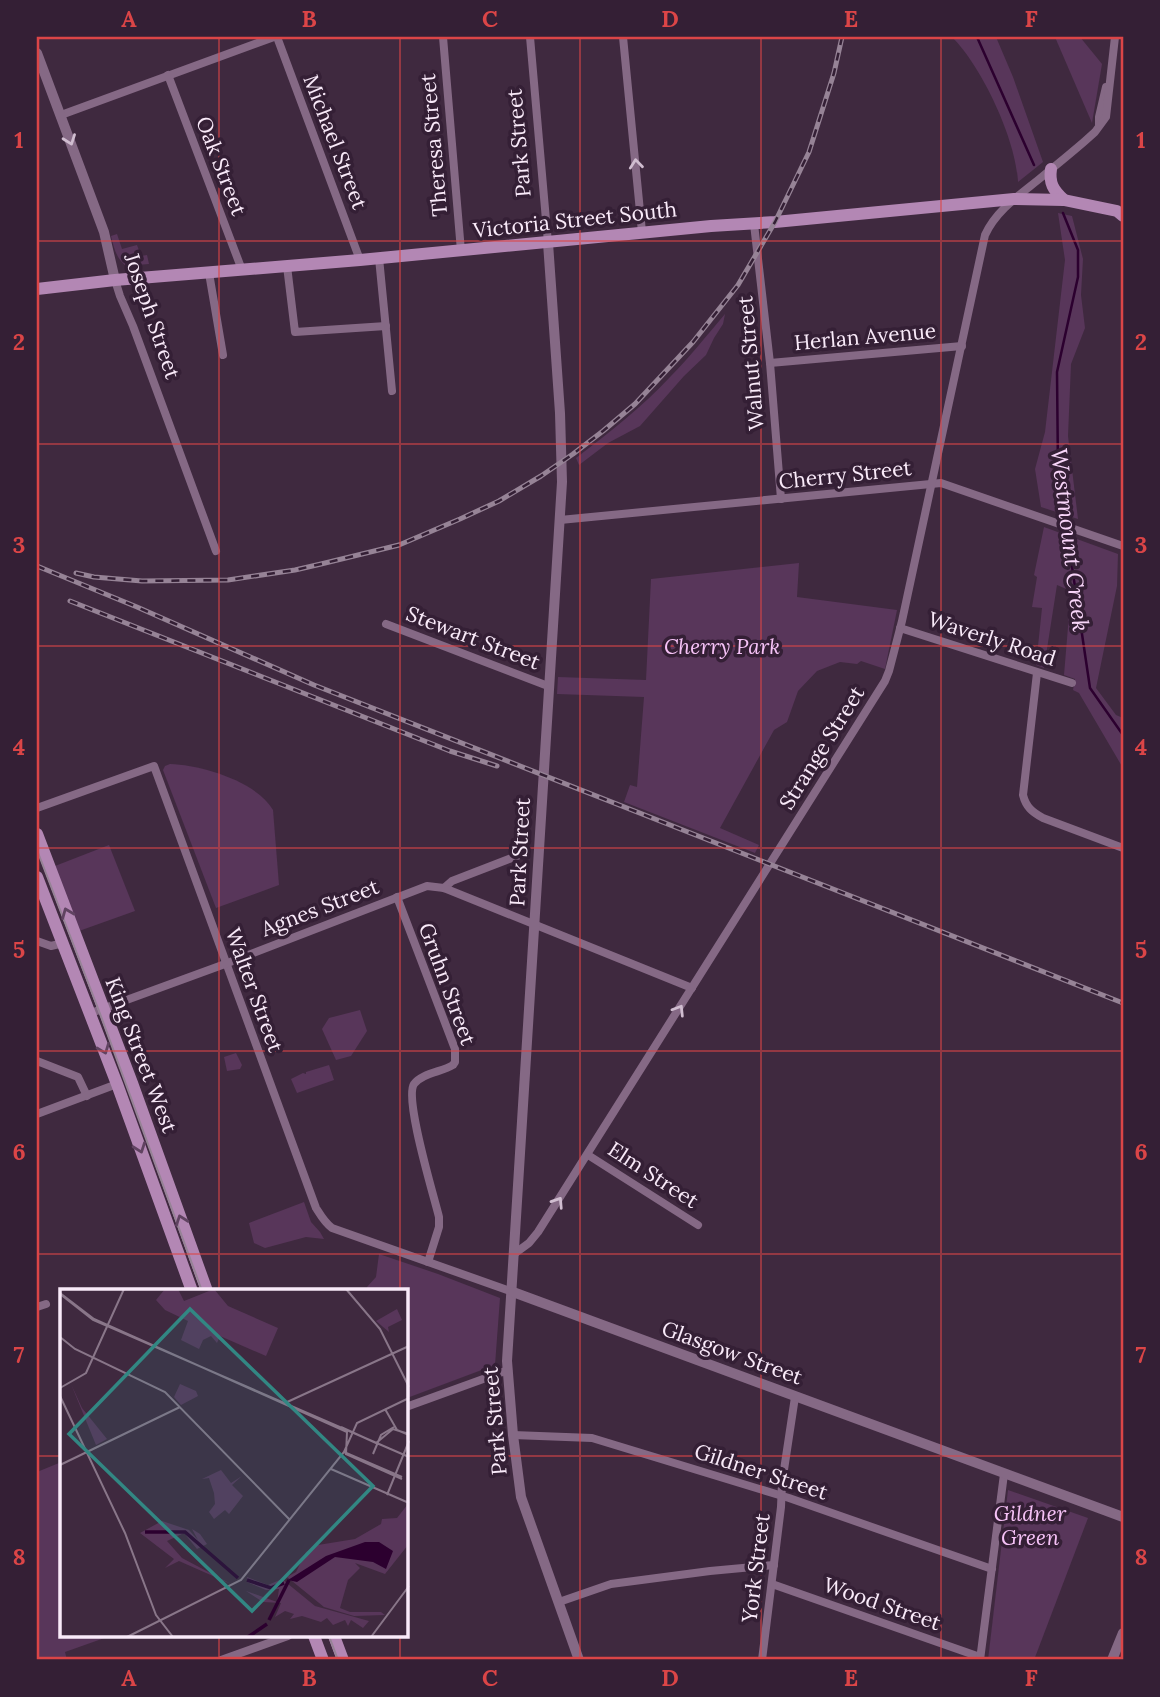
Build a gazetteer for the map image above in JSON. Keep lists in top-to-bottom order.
{
  "streets": {
    "main road": ["Victoria Street South", "King Street West"],
    "street": [
      "Michael Street",
      "Park Street",
      "Theresa Street",
      "Oak Street",
      "Joseph Street",
      "Herlan Avenue",
      "Walnut Street",
      "Cherry Street",
      "Stewart Street",
      "Waverly Road",
      "Strange Street",
      "Agnes Street",
      "Gruhn Street",
      "Walter Street",
      "Elm Street",
      "Glasgow Street",
      "Gildner Street",
      "York Street",
      "Wood Street"
    ]
  },
  "crossings": [
    ["Michael Street", "Victoria Street South"],
    ["Park Street", "Victoria Street South"],
    ["Park Street", "Cherry Street"],
    ["Park Street", "Stewart Street"],
    ["Park Street", "Strange Street"],
    ["Park Street", "Glasgow Street"],
    ["Park Street", "Gildner Street"],
    ["Theresa Street", "Victoria Street South"],
    ["Oak Street", "Victoria Street South"],
    ["Victoria Street South", "Joseph Street"],
    ["Victoria Street South", "Walnut Street"],
    ["Victoria Street South", "Strange Street"],
    ["Herlan Avenue", "Walnut Street"],
    ["Herlan Avenue", "Strange Street"],
    ["Walnut Street", "Cherry Street"],
    ["Cherry Street", "Strange Street"],
    ["Waverly Road", "Strange Street"],
    ["Strange Street", "Elm Street"],
    ["Agnes Street", "Gruhn Street"],
    ["Agnes Street", "Walter Street"],
    ["Agnes Street", "King Street West"],
    ["Gruhn Street", "Glasgow Street"],
    ["Walter Street", "Glasgow Street"],
    ["Glasgow Street", "York Street"],
    ["Gildner Street", "York Street"],
    ["York Street", "Wood Street"]
  ],
  "water": ["Westmount Creek"],
  "parks": ["Cherry Park", "Gildner Green"],
  "grid": {
    "columns": [
      "A",
      "B",
      "C",
      "D",
      "E",
      "F"
    ],
    "rows": [
      "1",
      "2",
      "3",
      "4",
      "5",
      "6",
      "7",
      "8"
    ]
  }
}
